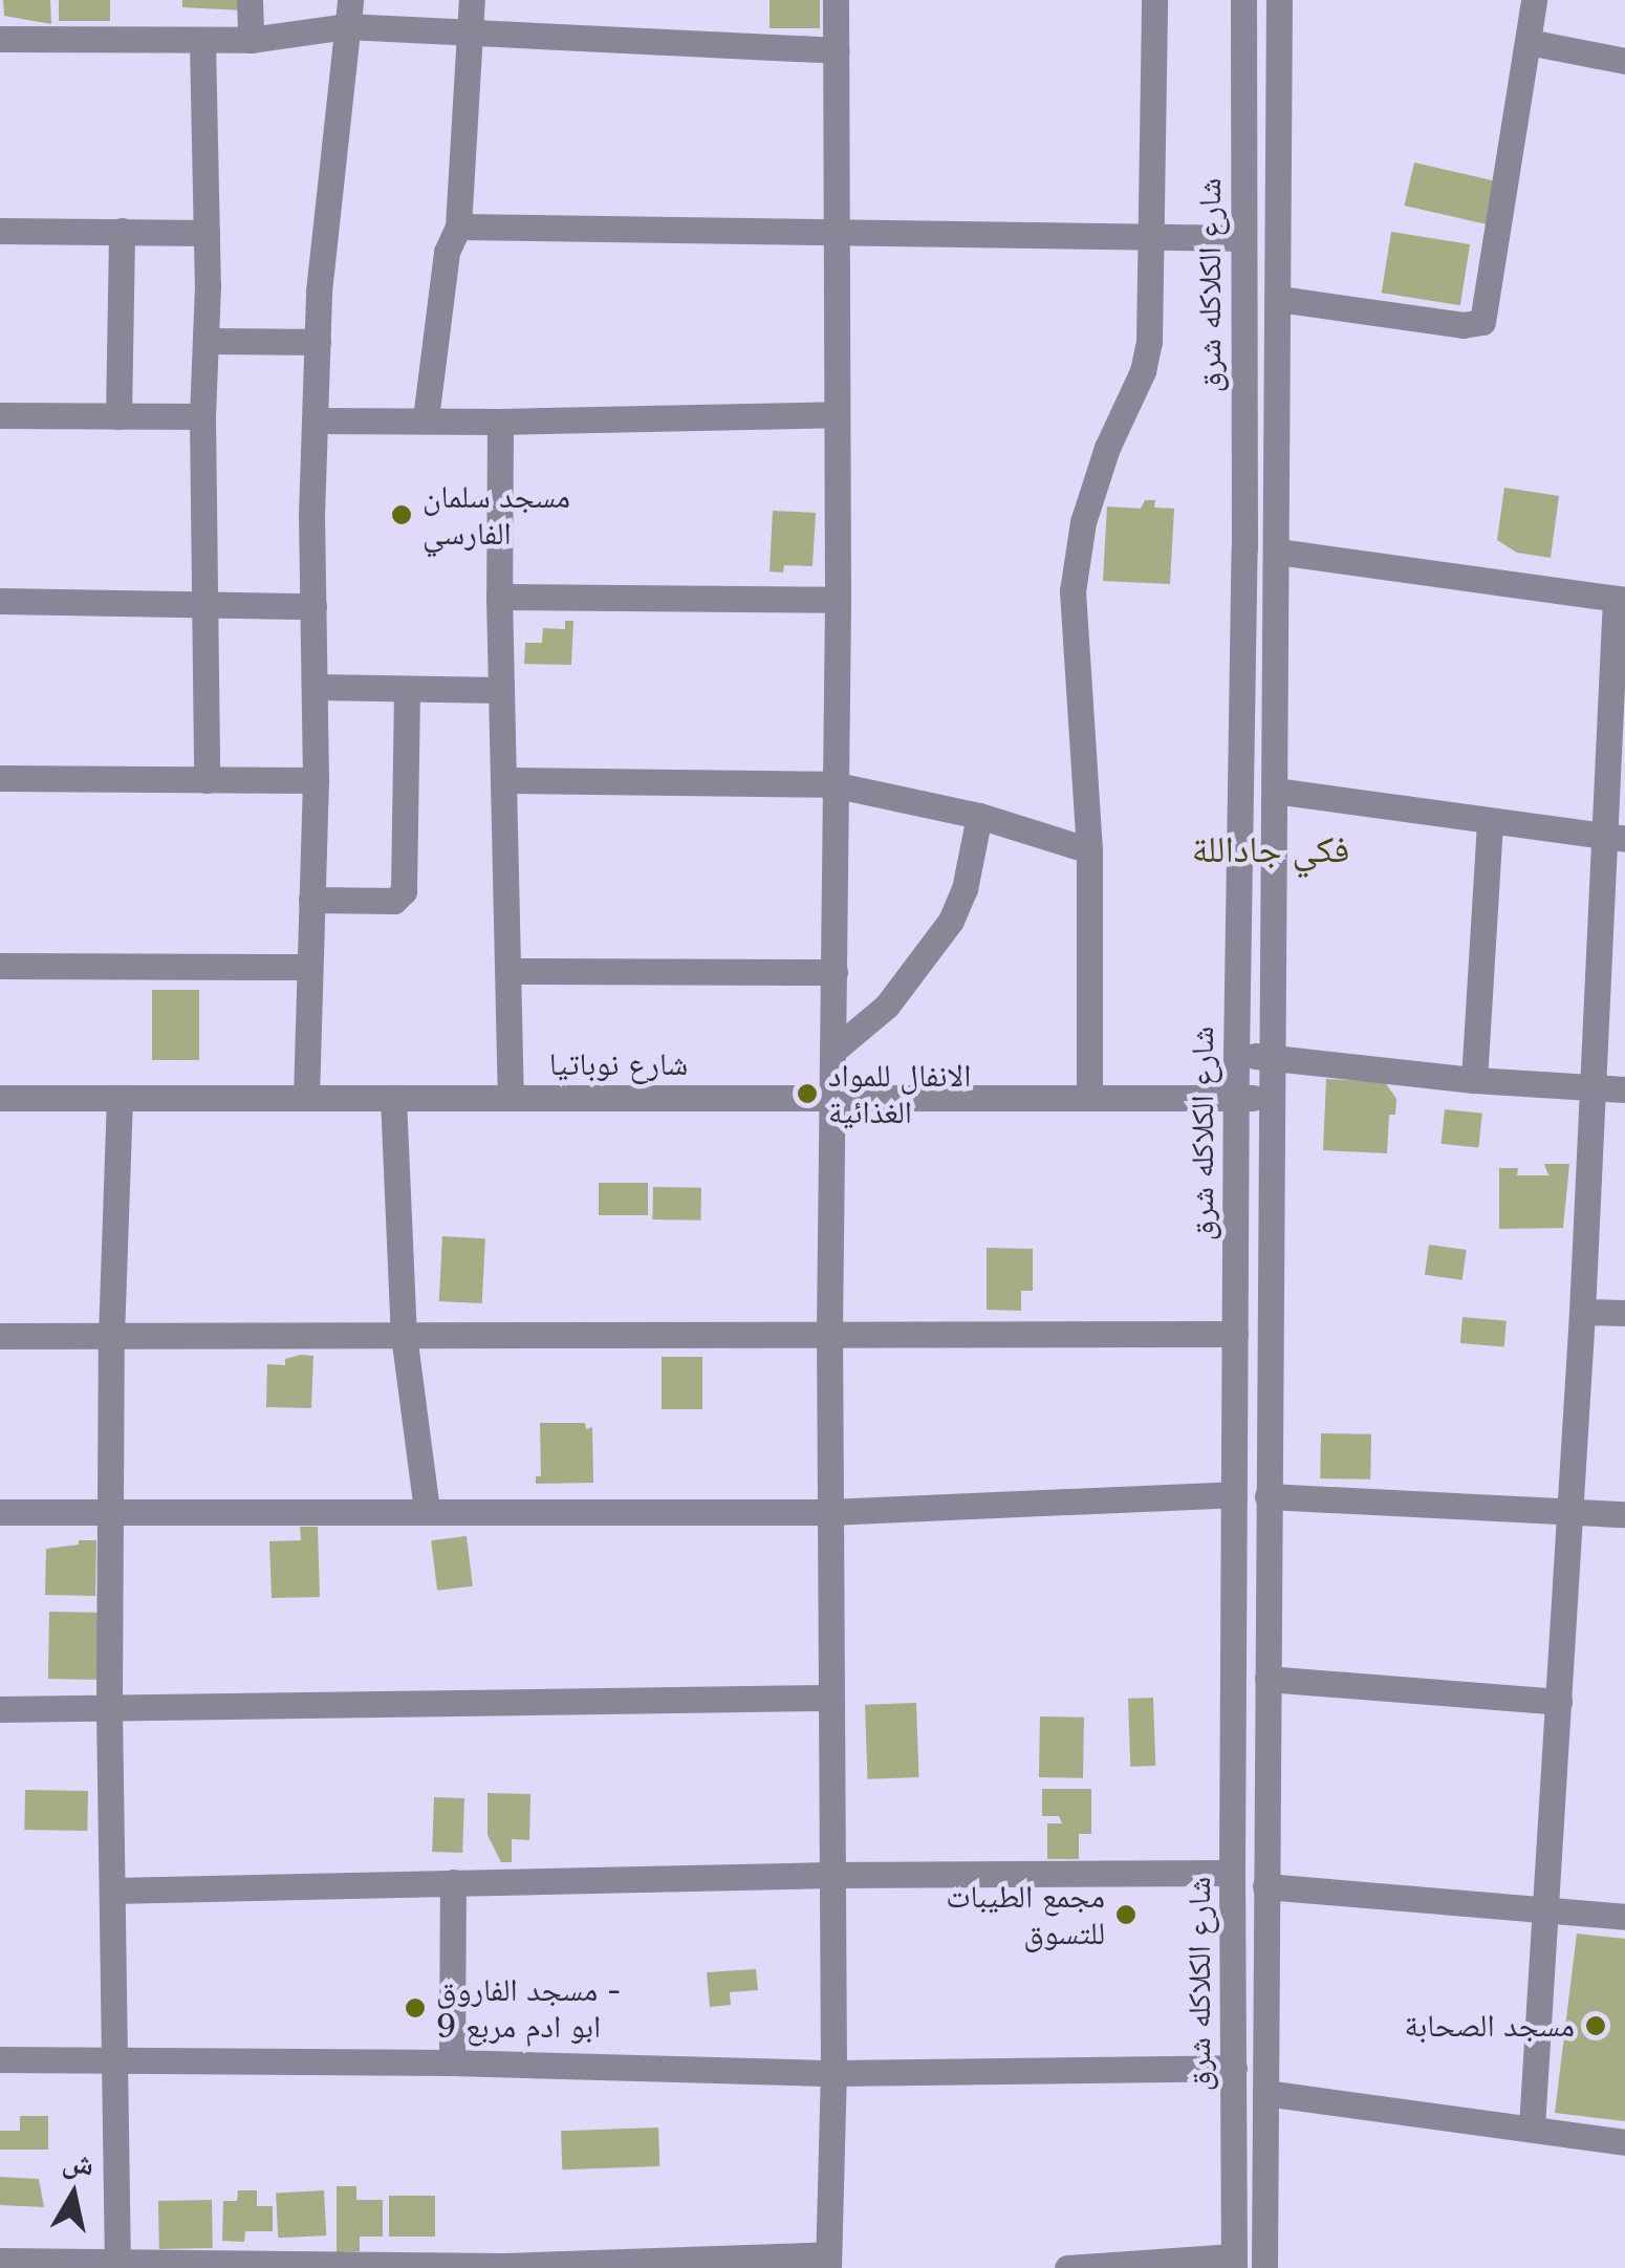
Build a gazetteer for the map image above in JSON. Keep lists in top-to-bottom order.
{
  "streets": {
    "street": ["شارع الكلاكله شرق", "شارع نوباتيا"]
  },
  "crossings": [
    ["شارع الكلاكله شرق", "شارع نوباتيا"]
  ],
  "districts": ["فكي جاداللة"],
  "places": [
    "مسجد سلمان الفارسي",
    "الانفال للمواد الغذائية",
    "مجمع الطيبات للتسوق",
    "مسجد الفاروق - ابو ادم مربع 9",
    "مسجد الصحابة"
  ],
  "north": "top"
}
